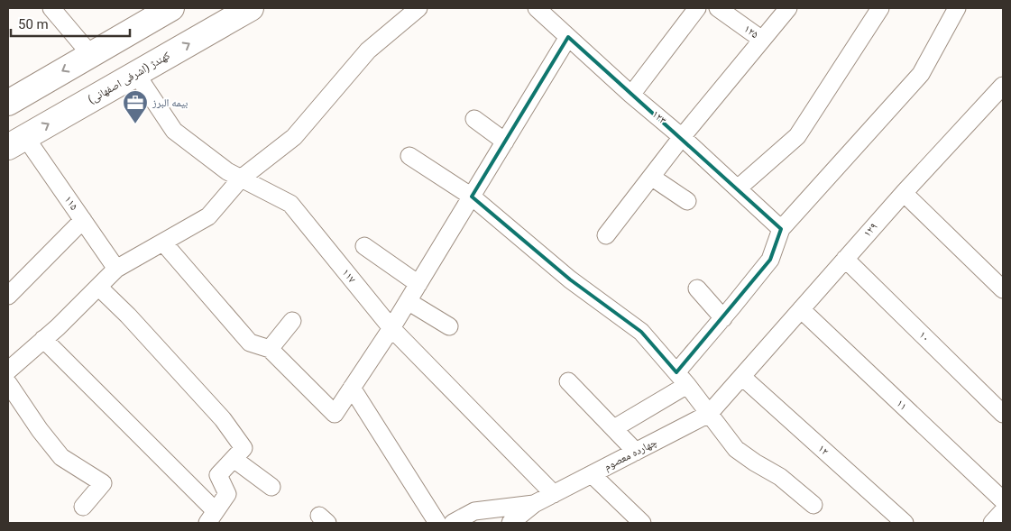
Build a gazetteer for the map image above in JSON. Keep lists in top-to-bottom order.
{
  "streets": {
    "main road": ["کهندژ (اشرفی اصفهانی)"],
    "street": [
      "۱۲۵",
      "۱۲۳",
      "۱۱۵",
      "۱۲۹",
      "۱۱۷",
      "۱۰",
      "۱۱",
      "۱۲",
      "چهارده معصوم"
    ]
  },
  "crossings": [
    ["کهندژ (اشرفی اصفهانی)", "۱۱۵"],
    ["کهندژ (اشرفی اصفهانی)", "۱۱۷"],
    ["۱۲۹", "۱۰"],
    ["۱۲۹", "۱۱"],
    ["۱۲۹", "۱۲"],
    ["۱۲۹", "چهارده معصوم"],
    ["۱۱۷", "چهارده معصوم"],
    ["۱۲", "چهارده معصوم"]
  ],
  "places": {
    "office": ["بیمه البرز"]
  },
  "scale_bar": "50 m"
}
